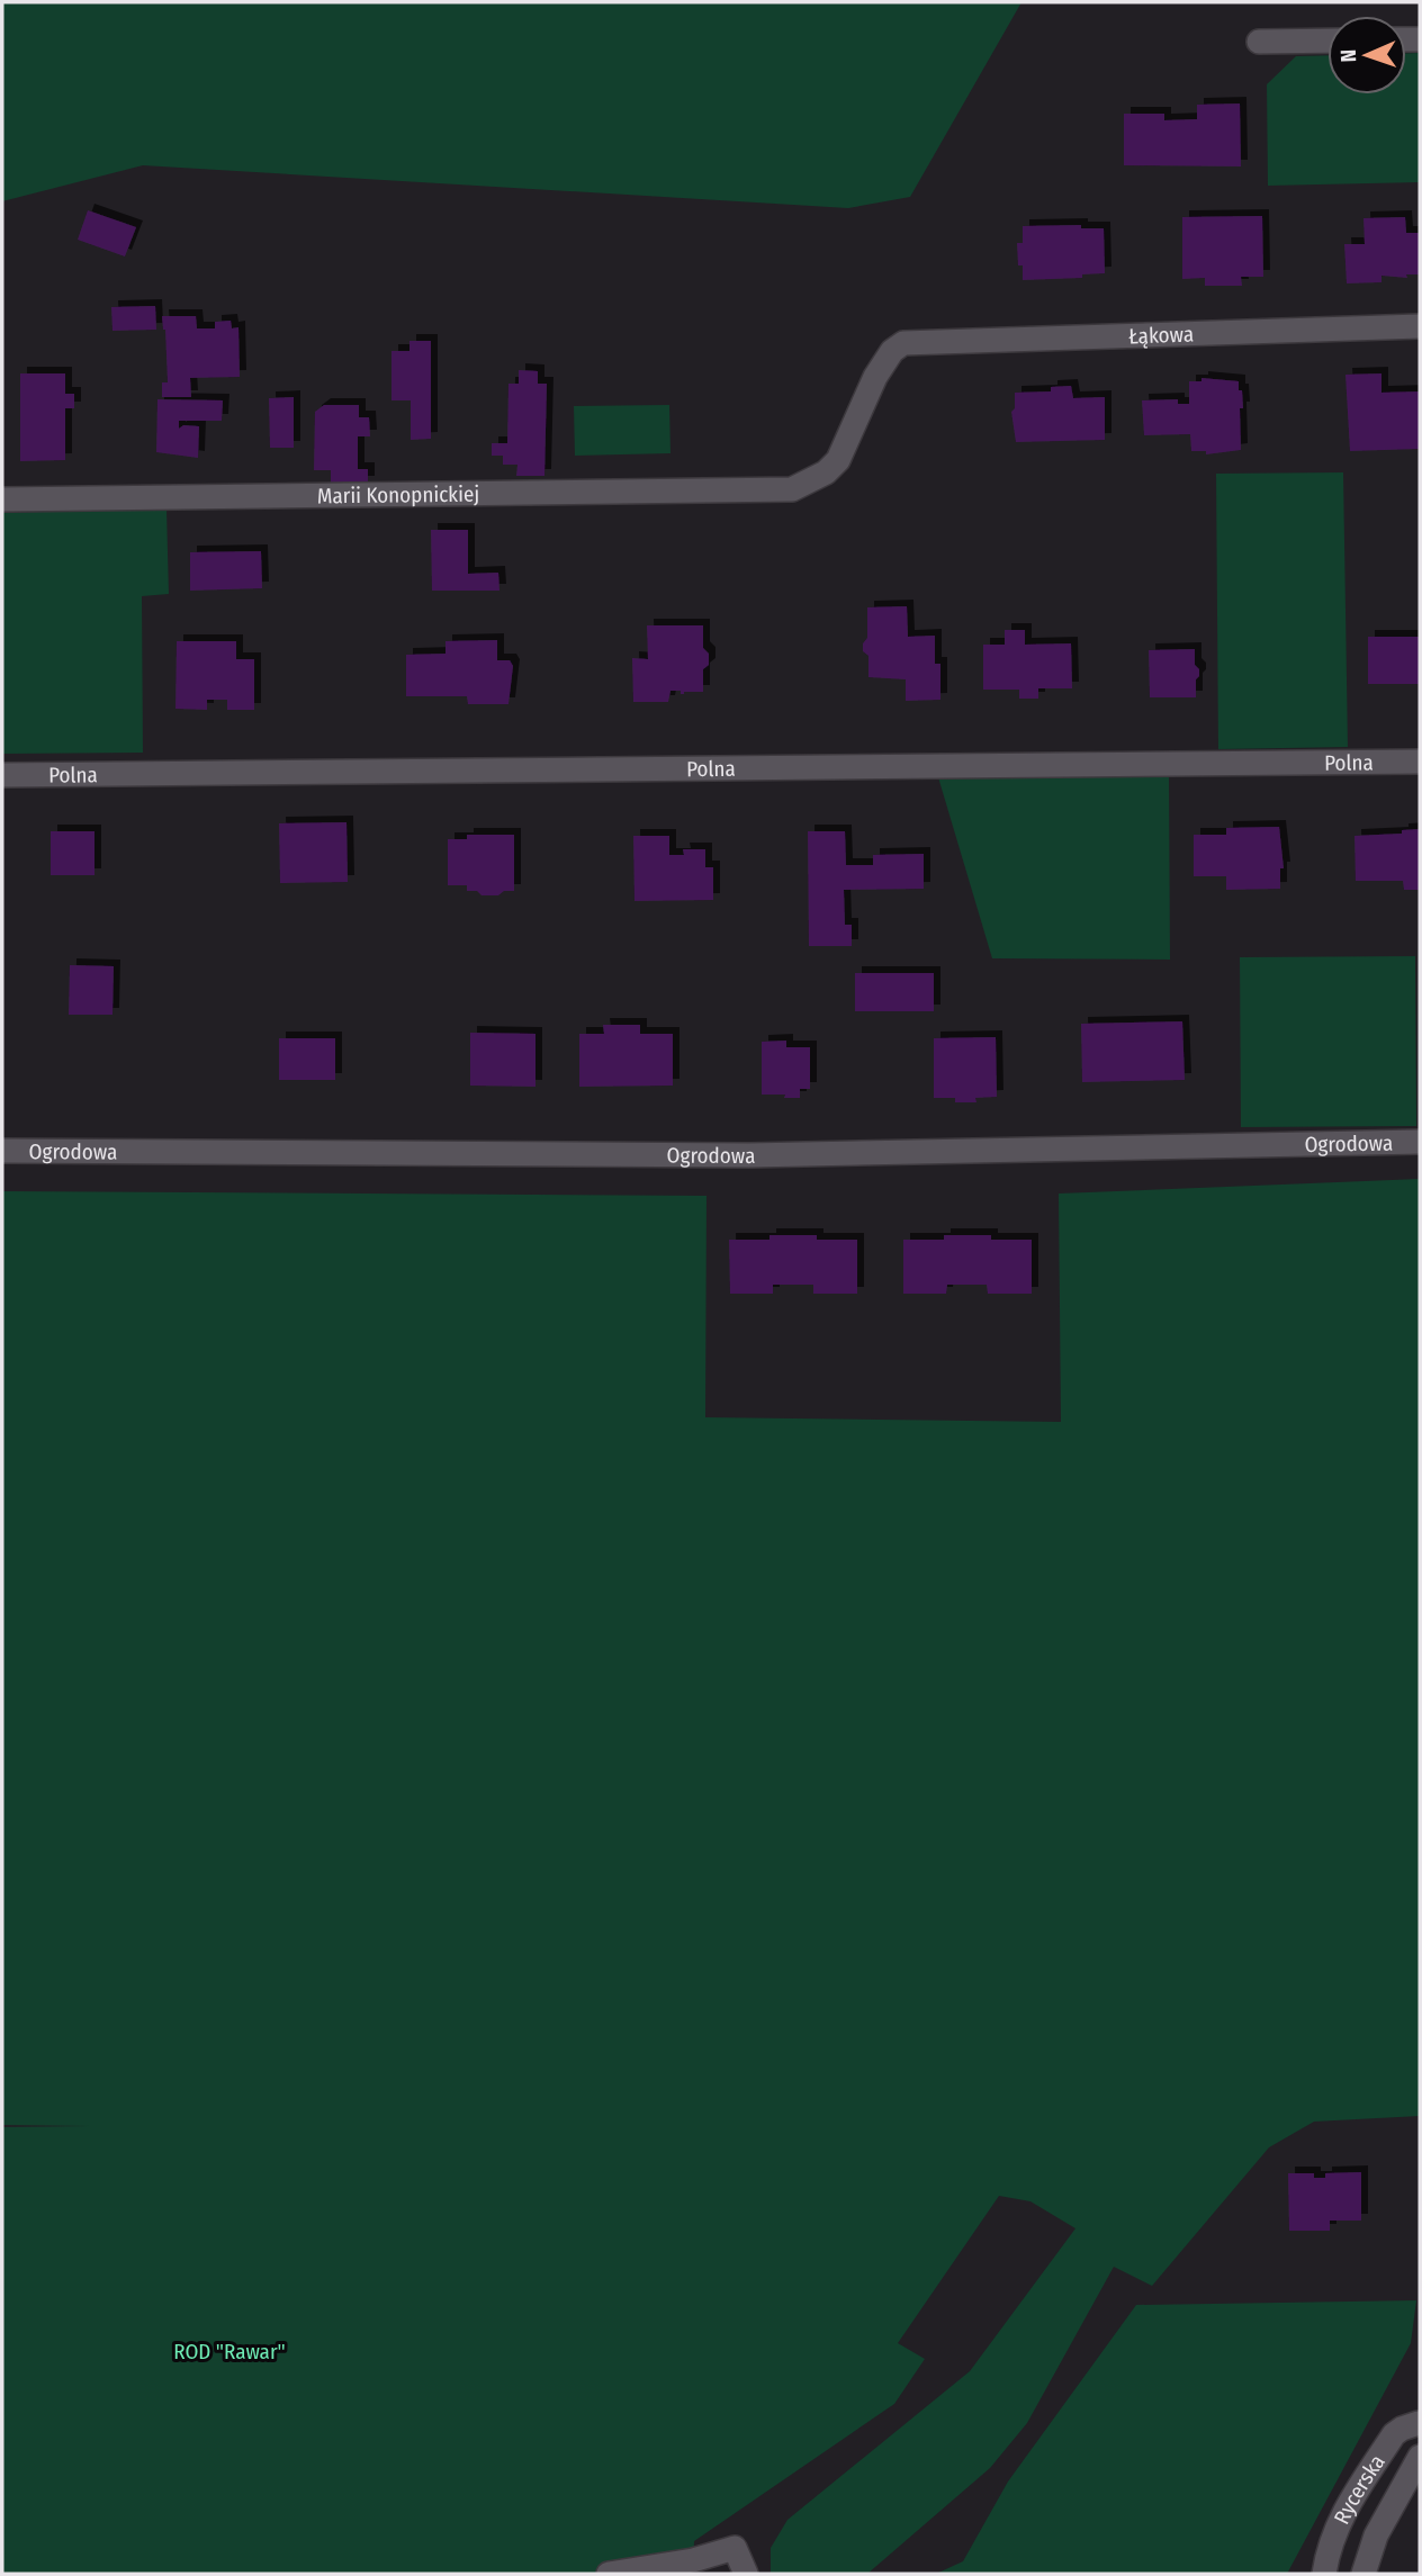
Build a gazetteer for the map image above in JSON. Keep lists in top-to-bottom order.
{
  "streets": {
    "street": [
      "Łąkowa",
      "Marii Konopnickiej",
      "Polna",
      "Ogrodowa",
      "Rycerska"
    ]
  },
  "crossings": [
    ["Łąkowa", "Marii Konopnickiej"]
  ],
  "parks": ["ROD \"Rawar\""],
  "north": "left"
}
